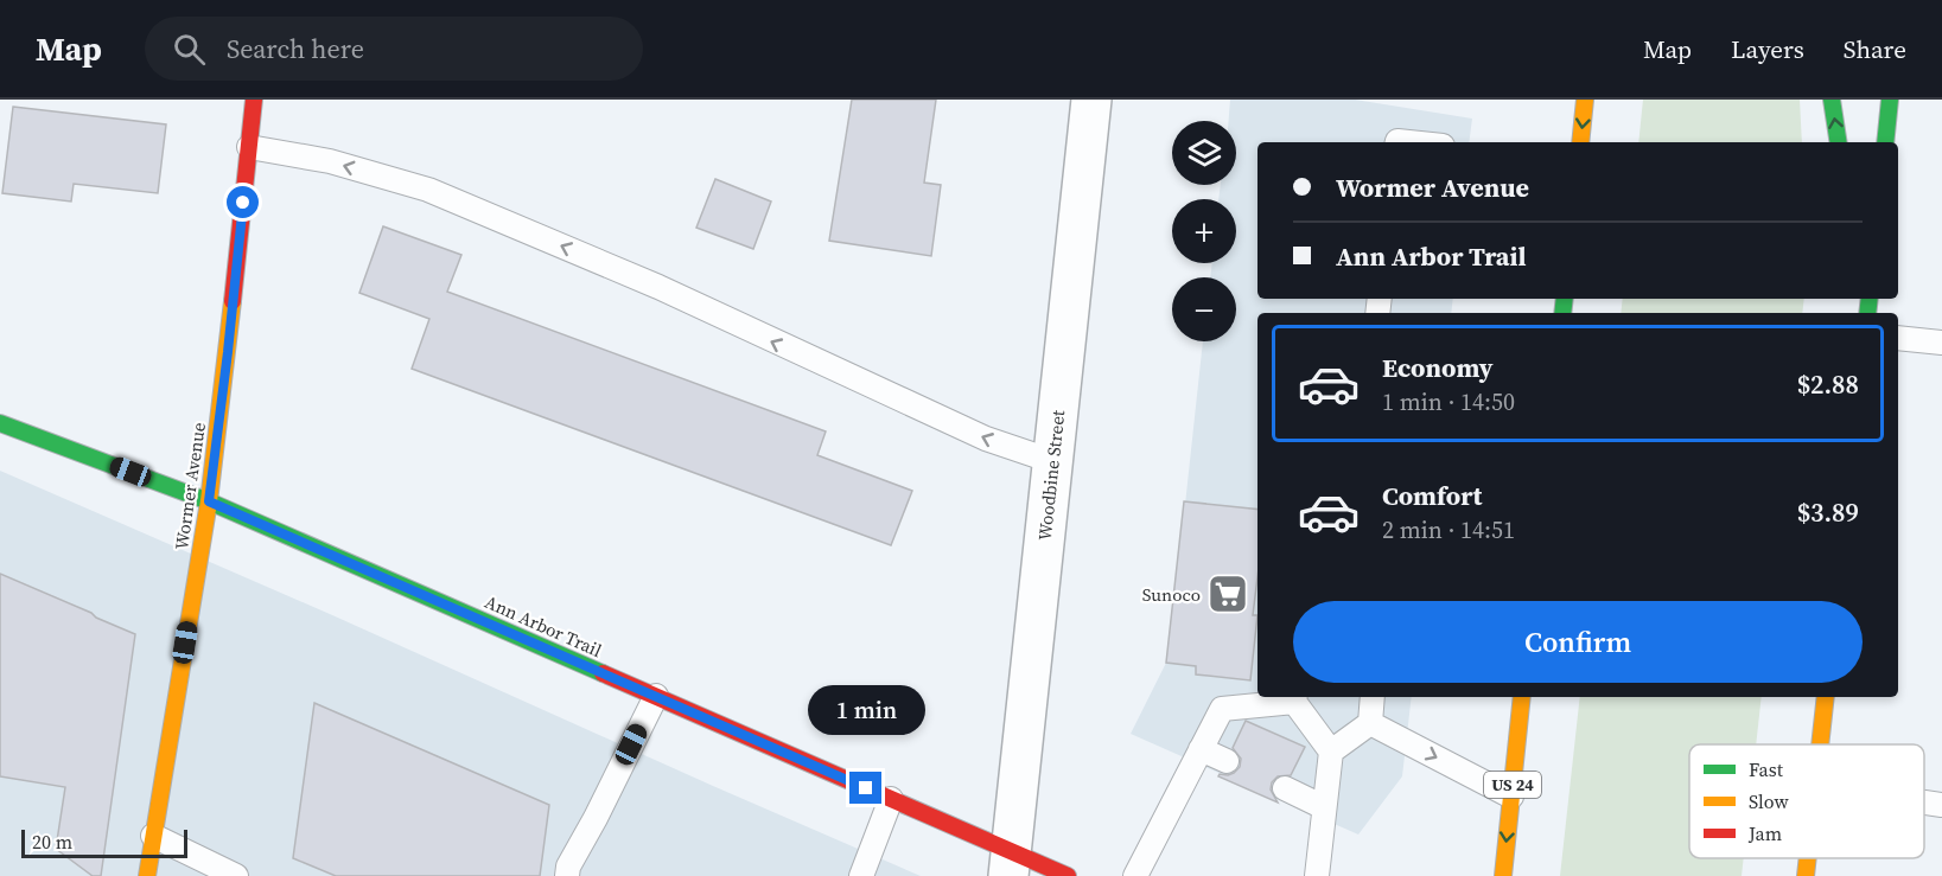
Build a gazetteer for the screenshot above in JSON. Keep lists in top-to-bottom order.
{
  "streets": {
    "street": [
      "Woodbine Street",
      "Wormer Avenue",
      "Ann Arbor Trail",
      "US 24"
    ]
  },
  "crossings": [
    ["Woodbine Street", "Ann Arbor Trail"],
    ["Wormer Avenue", "Ann Arbor Trail"]
  ],
  "places": {
    "supermarket": ["Sunoco"]
  },
  "legend": ["Fast", "Slow", "Jam"],
  "scale_bar": "20 m",
  "page": {
    "header": "Map",
    "search": "Search here",
    "nav": ["Map", "Layers", "Share"],
    "map_buttons": ["+", "−"],
    "banner": ["Wormer Avenue", "Ann Arbor Trail"],
    "list": [
      {
        "name": "Economy",
        "note": "1 min · 14:50",
        "value": "$2.88"
      },
      {
        "name": "Comfort",
        "note": "2 min · 14:51",
        "value": "$3.89"
      }
    ],
    "buttons": "Confirm",
    "bubble": "1 min",
    "scale": "20 m"
  }
}
